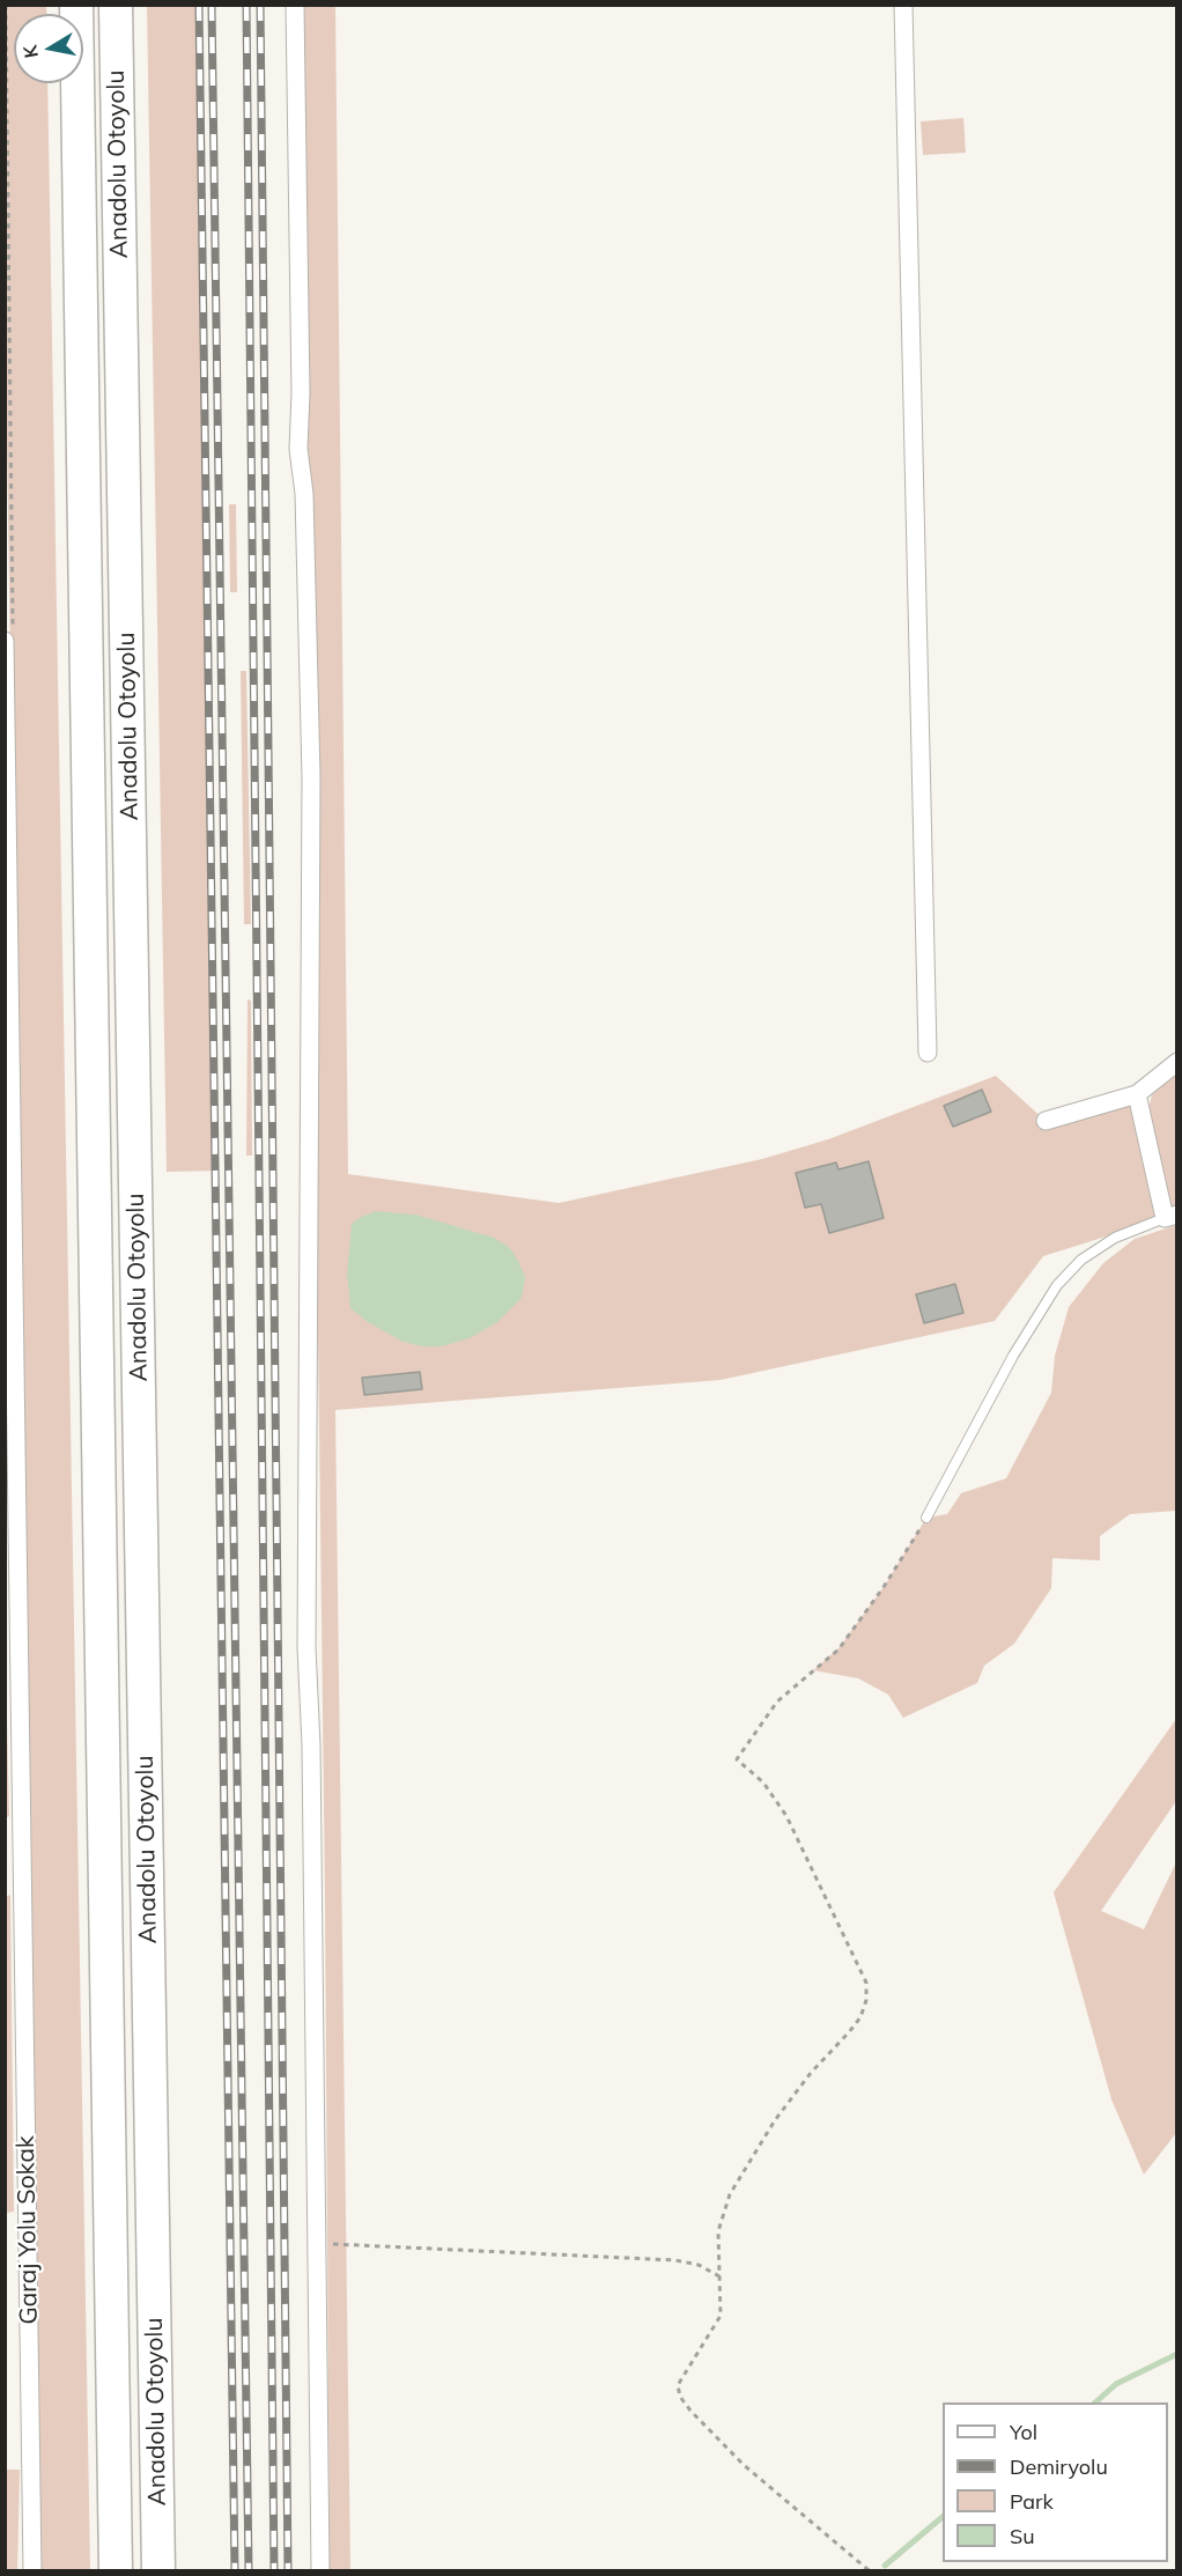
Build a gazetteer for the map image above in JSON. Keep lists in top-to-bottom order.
{
  "streets": {
    "highway": ["Anadolu Otoyolu"],
    "street": ["Garaj Yolu Sokak"]
  },
  "legend": [
    "Yol",
    "Demiryolu",
    "Park",
    "Su"
  ],
  "north": "left"
}
